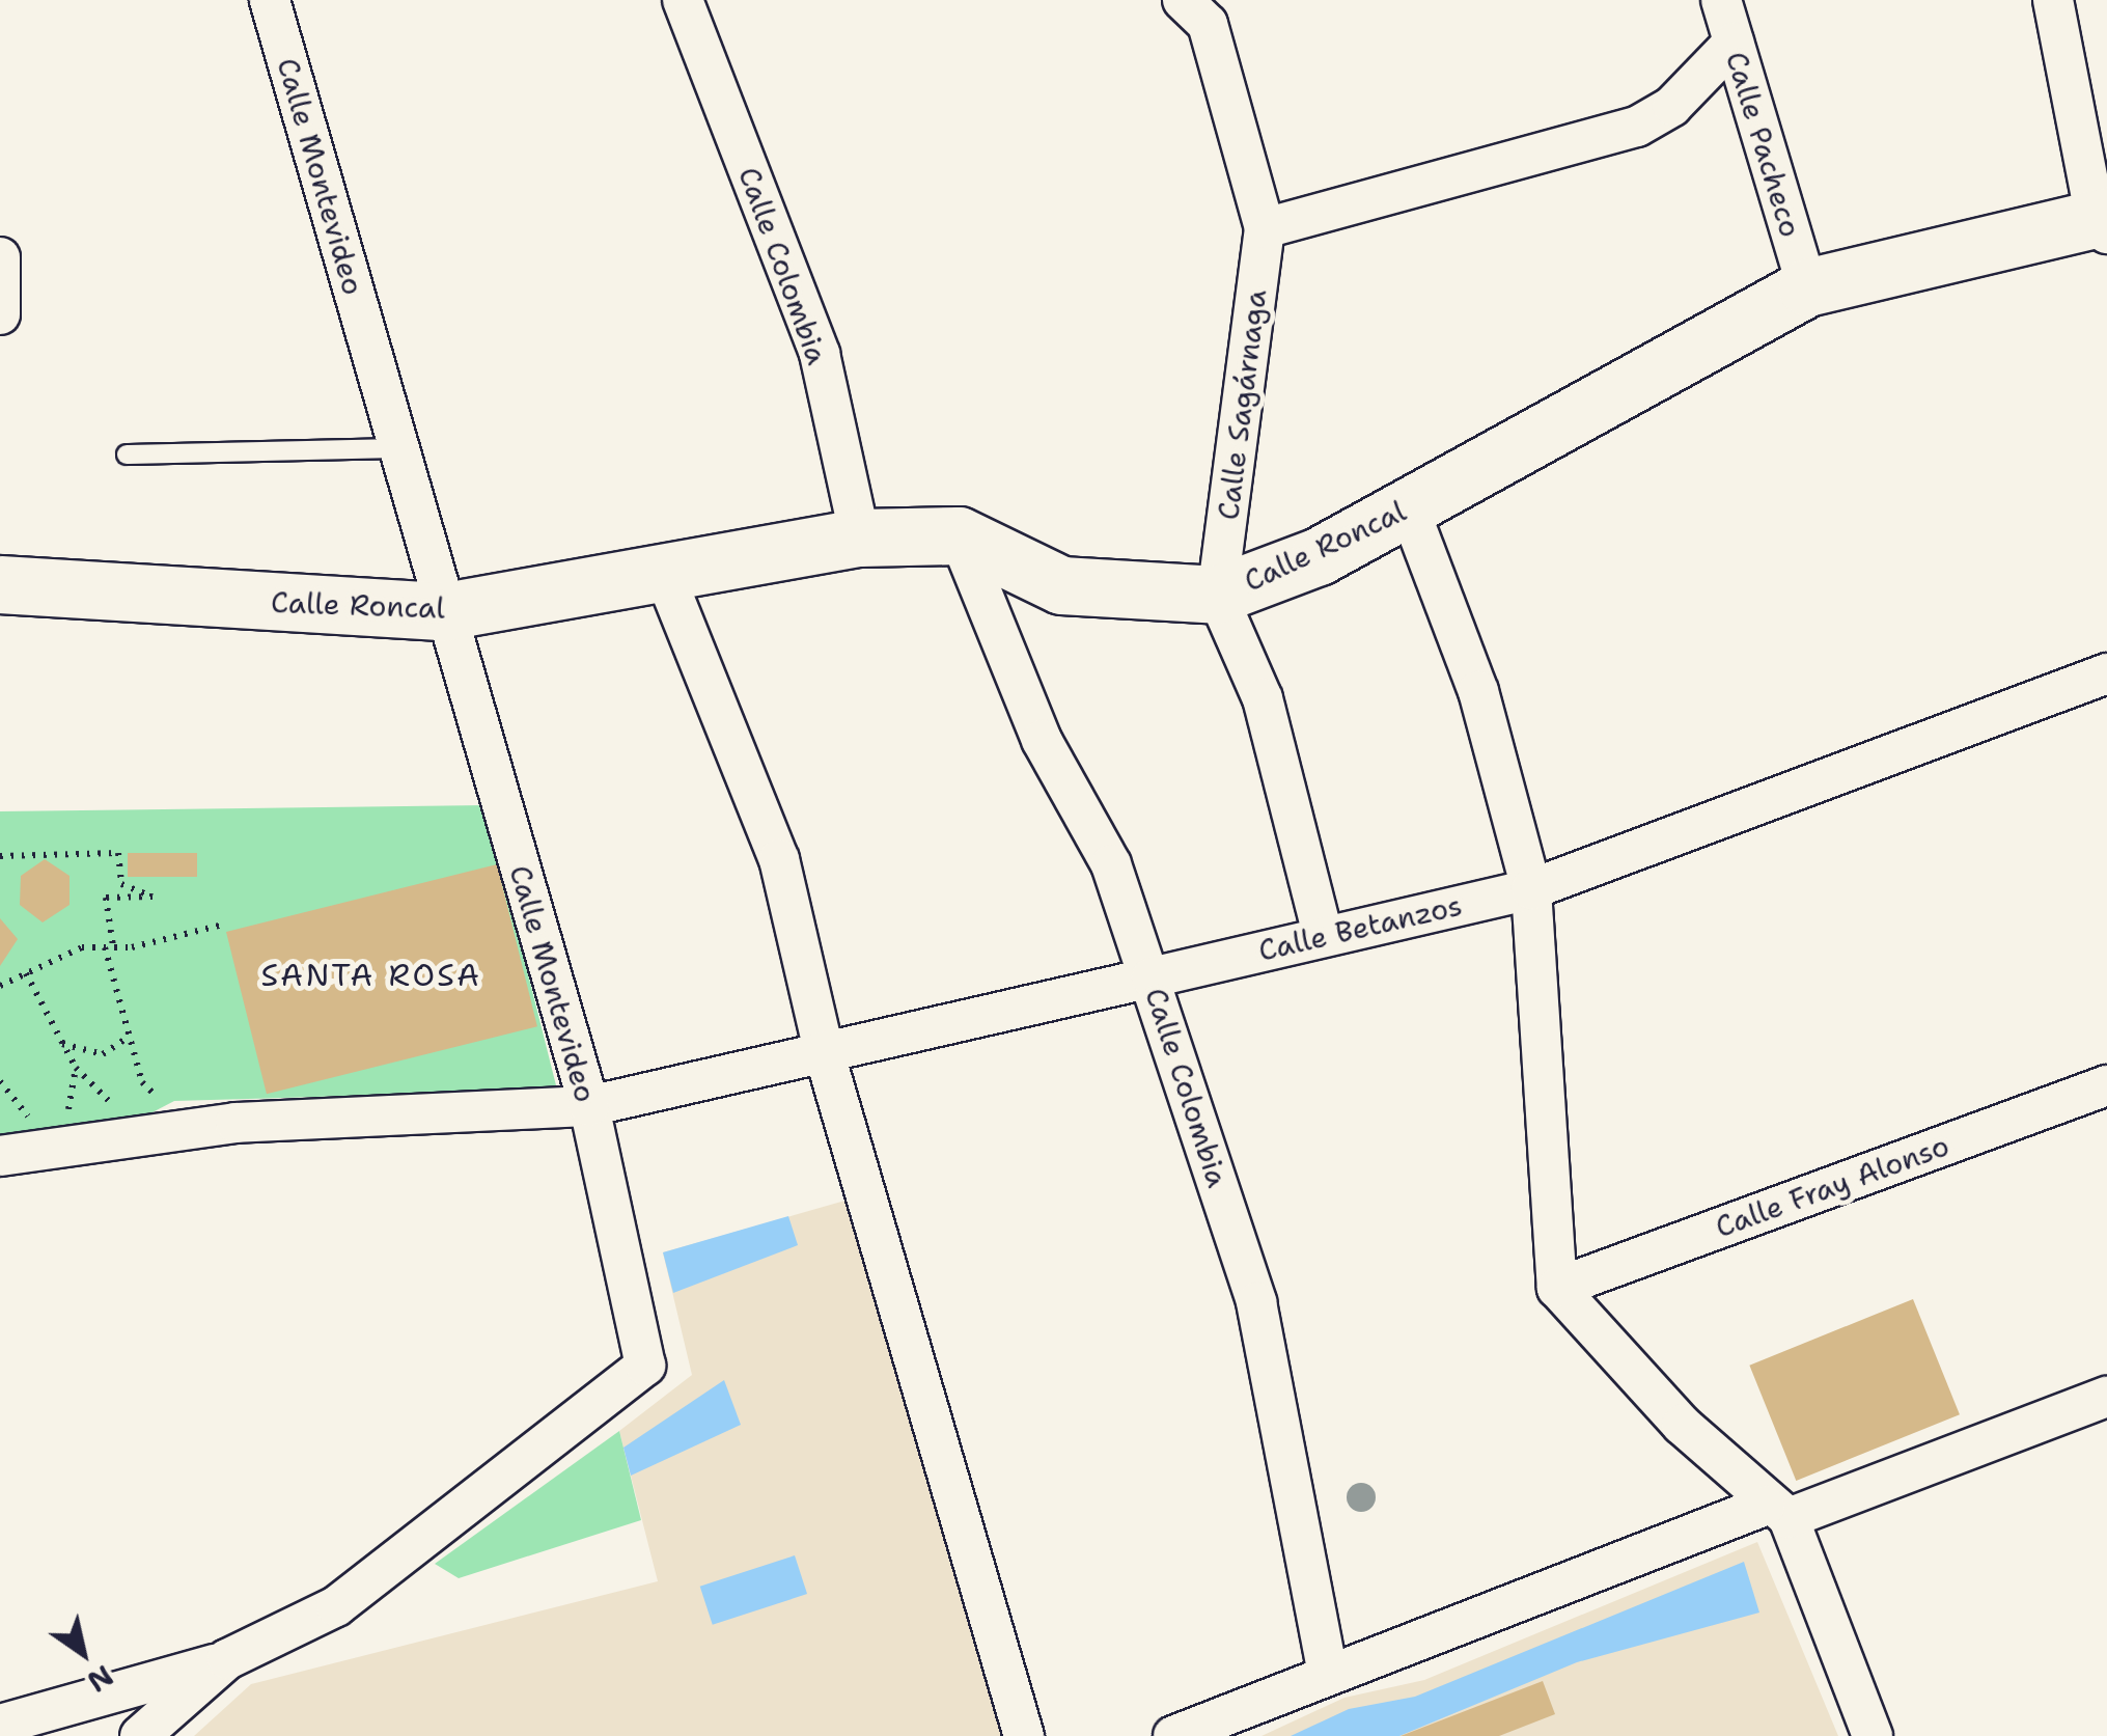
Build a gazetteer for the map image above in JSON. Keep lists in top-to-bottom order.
{
  "streets": {
    "main road": ["Calle Roncal"],
    "street": [
      "Calle Pacheco",
      "Calle Montevideo",
      "Calle Colombia",
      "Calle Sagárnaga",
      "Calle Betanzos",
      "Calle Fray Alonso"
    ]
  },
  "crossings": [
    ["Calle Pacheco", "Calle Roncal"],
    ["Calle Montevideo", "Calle Roncal"],
    ["Calle Montevideo", "Calle Betanzos"],
    ["Calle Colombia", "Calle Roncal"],
    ["Calle Colombia", "Calle Betanzos"],
    ["Calle Sagárnaga", "Calle Roncal"]
  ],
  "districts": ["SANTA ROSA"],
  "north": "bottom right"
}
